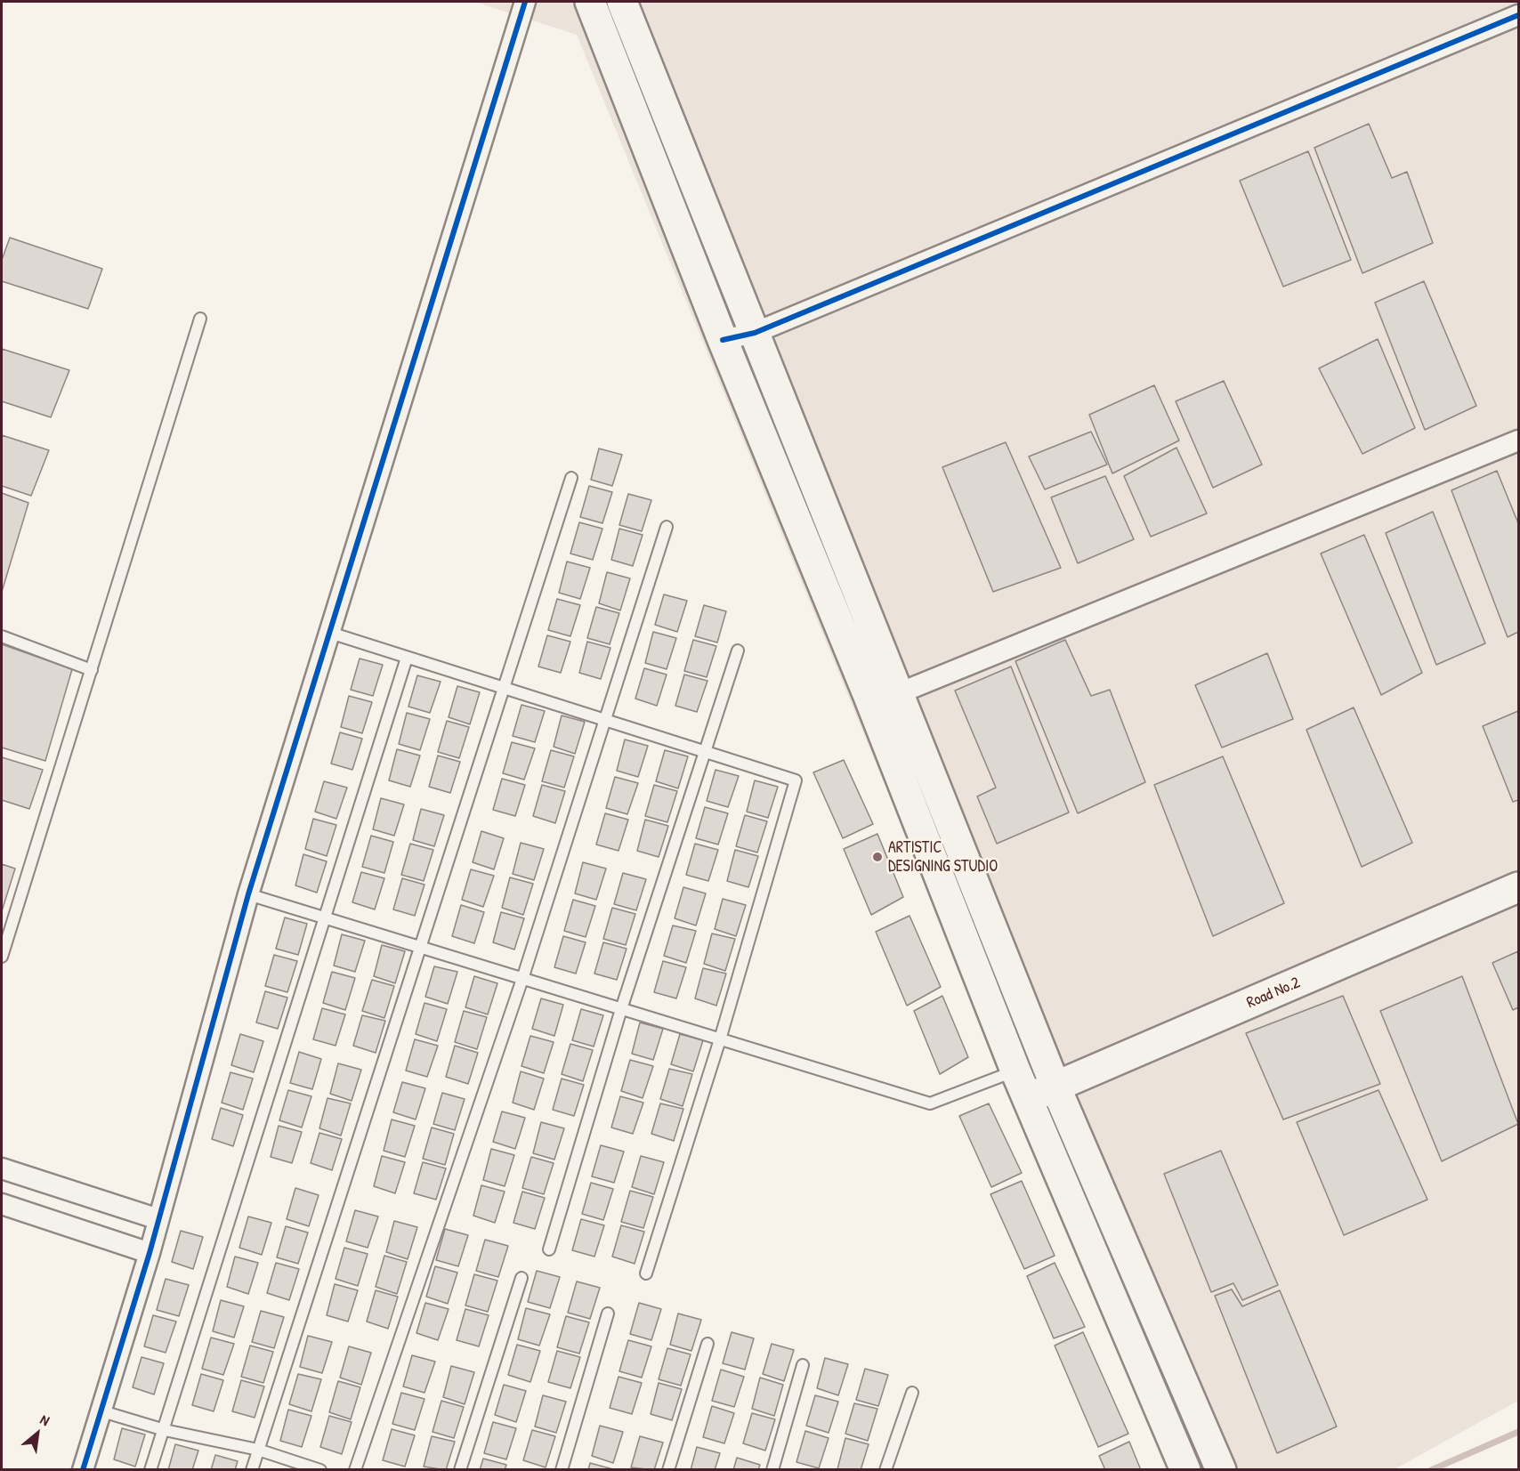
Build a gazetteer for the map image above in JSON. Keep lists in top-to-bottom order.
{
  "streets": {
    "main road": ["Road No.2"]
  },
  "places": ["ARTISTIC DESIGNING STUDIO"],
  "north": "top right"
}
